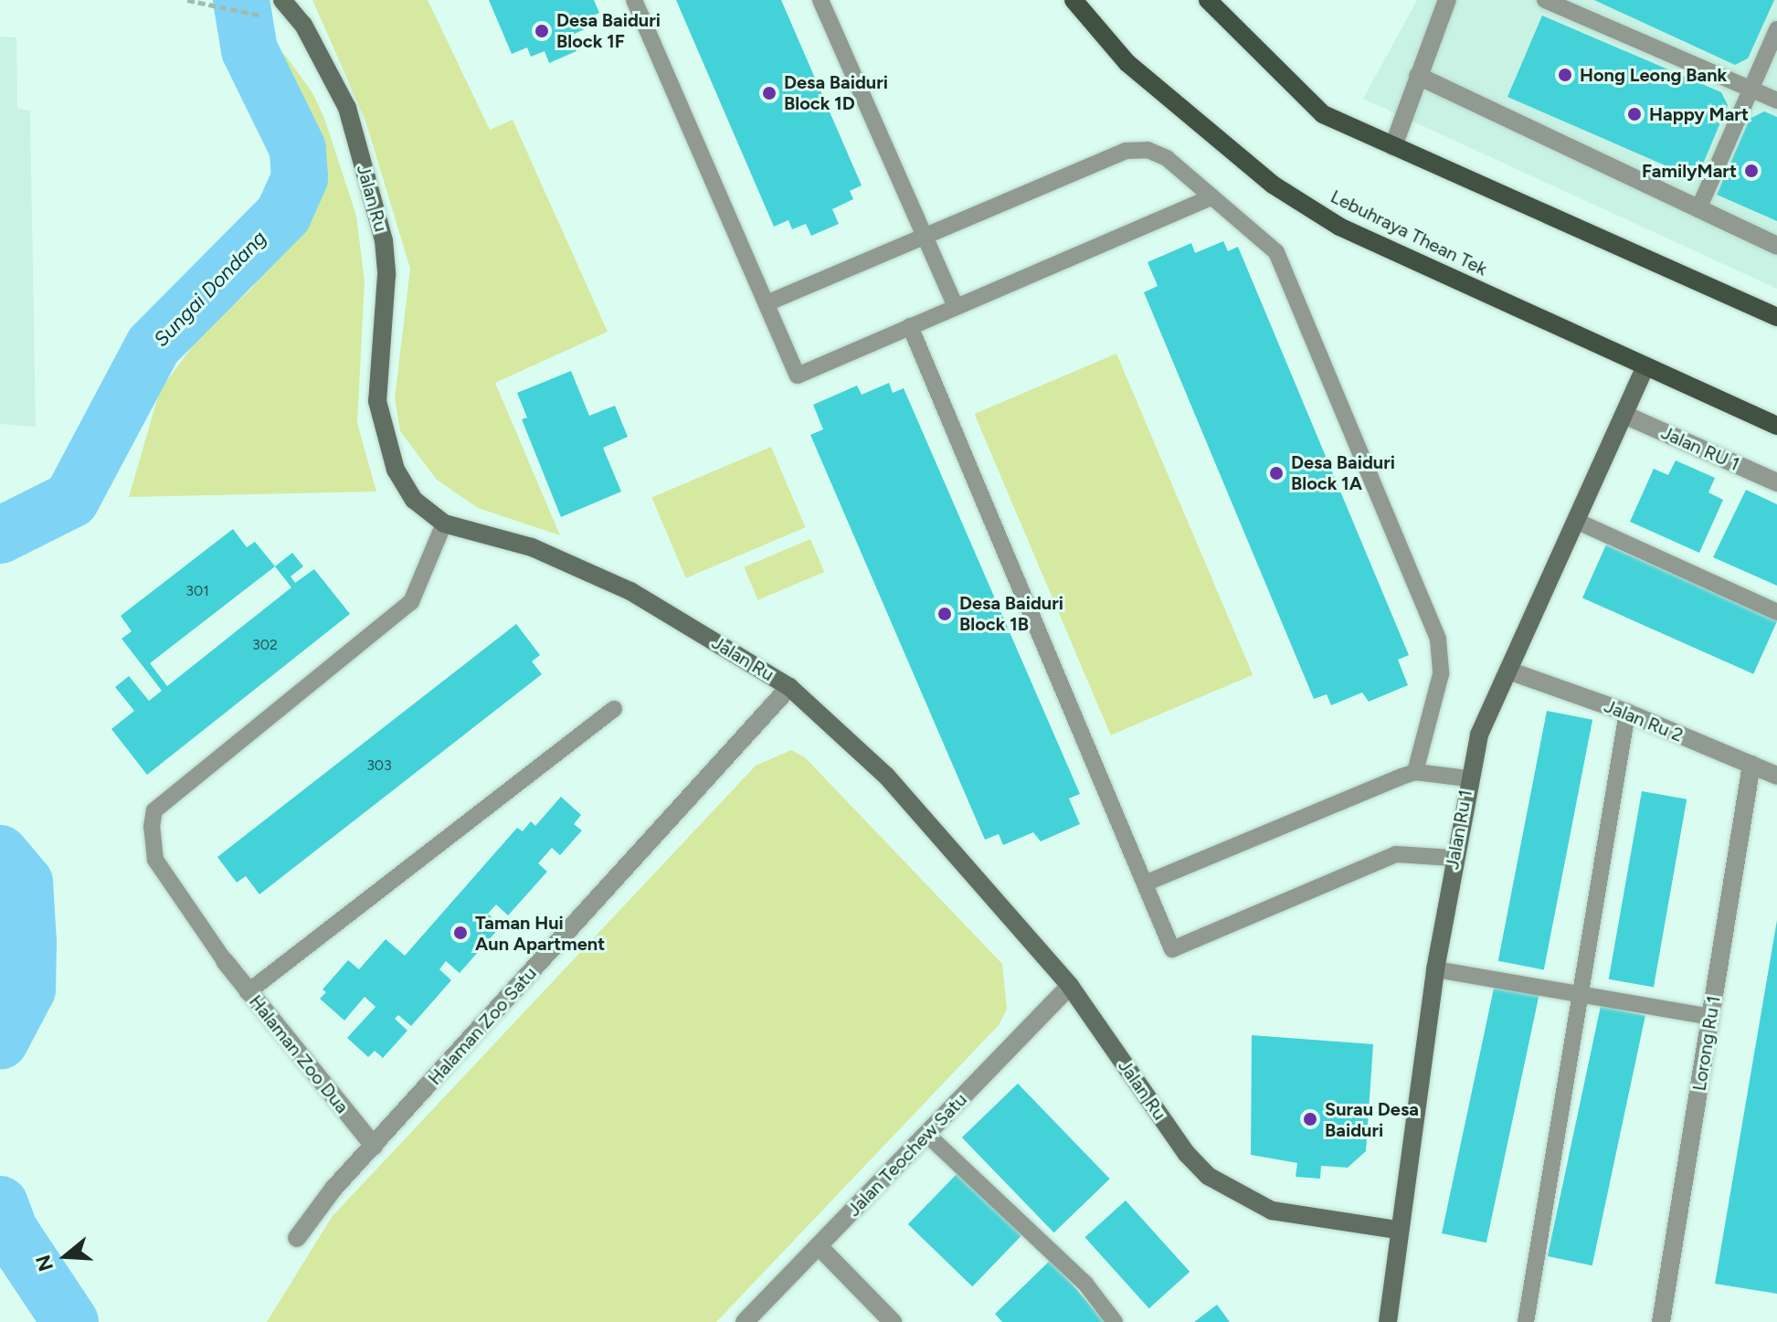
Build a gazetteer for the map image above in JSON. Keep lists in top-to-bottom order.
{
  "streets": {
    "main road": ["Lebuhraya Thean Tek"],
    "street": [
      "Jalan Ru",
      "Jalan RU 1",
      "Jalan Ru 2",
      "Jalan Ru 1",
      "Halaman Zoo Satu",
      "Lorong Ru 1",
      "Halaman Zoo Dua",
      "Jalan Teochew Satu"
    ]
  },
  "crossings": [
    ["Jalan Ru", "Jalan Ru 1"],
    ["Jalan Ru", "Halaman Zoo Satu"],
    ["Jalan Ru", "Jalan Teochew Satu"],
    ["Lebuhraya Thean Tek", "Jalan Ru 1"],
    ["Jalan RU 1", "Jalan Ru 1"],
    ["Jalan Ru 2", "Jalan Ru 1"],
    ["Jalan Ru 2", "Lorong Ru 1"],
    ["Halaman Zoo Satu", "Halaman Zoo Dua"]
  ],
  "water": ["Sungai Dondang"],
  "places": [
    "Desa Baiduri Block 1F",
    "Hong Leong Bank",
    "Desa Baiduri Block 1D",
    "Happy Mart",
    "FamilyMart",
    "Desa Baiduri Block 1A",
    "Desa Baiduri Block 1B",
    "Taman Hui Aun Apartment",
    "Surau Desa Baiduri"
  ],
  "house_numbers": ["301", "302", "303"],
  "north": "left"
}
